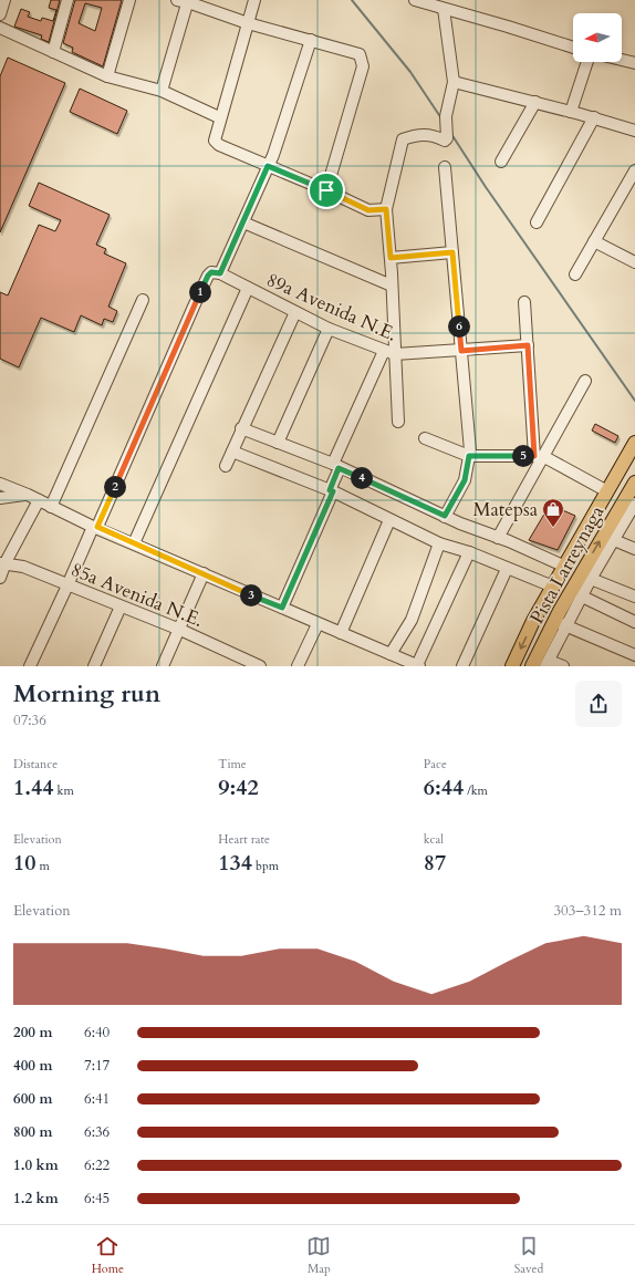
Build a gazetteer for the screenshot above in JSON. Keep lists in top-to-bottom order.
{
  "streets": {
    "main road": ["Pista Larreynaga"],
    "street": ["89a Avenida N.E.", "85a Avenida N.E."]
  },
  "places": {
    "shop": ["Matepsa"]
  },
  "north": "left",
  "page": {
    "pins": [
      "1",
      "6",
      "5",
      "4",
      "2",
      "3"
    ],
    "heading": ["Morning run", "07:36"],
    "stats": [
      ["Distance", "1.44 km"],
      ["Time", "9:42"],
      ["Pace", "6:44 /km"],
      ["Elevation", "10 m"],
      ["Heart rate", "134 bpm"],
      ["kcal", "87"]
    ],
    "chart": ["Elevation", "303–312 m"],
    "list": [
      {
        "name": "200 m",
        "note": "6:40"
      },
      {
        "name": "400 m",
        "note": "7:17"
      },
      {
        "name": "600 m",
        "note": "6:41"
      },
      {
        "name": "800 m",
        "note": "6:36"
      },
      {
        "name": "1.0 km",
        "note": "6:22"
      },
      {
        "name": "1.2 km",
        "note": "6:45"
      }
    ],
    "tabs": ["Home", "Map", "Saved"]
  }
}
